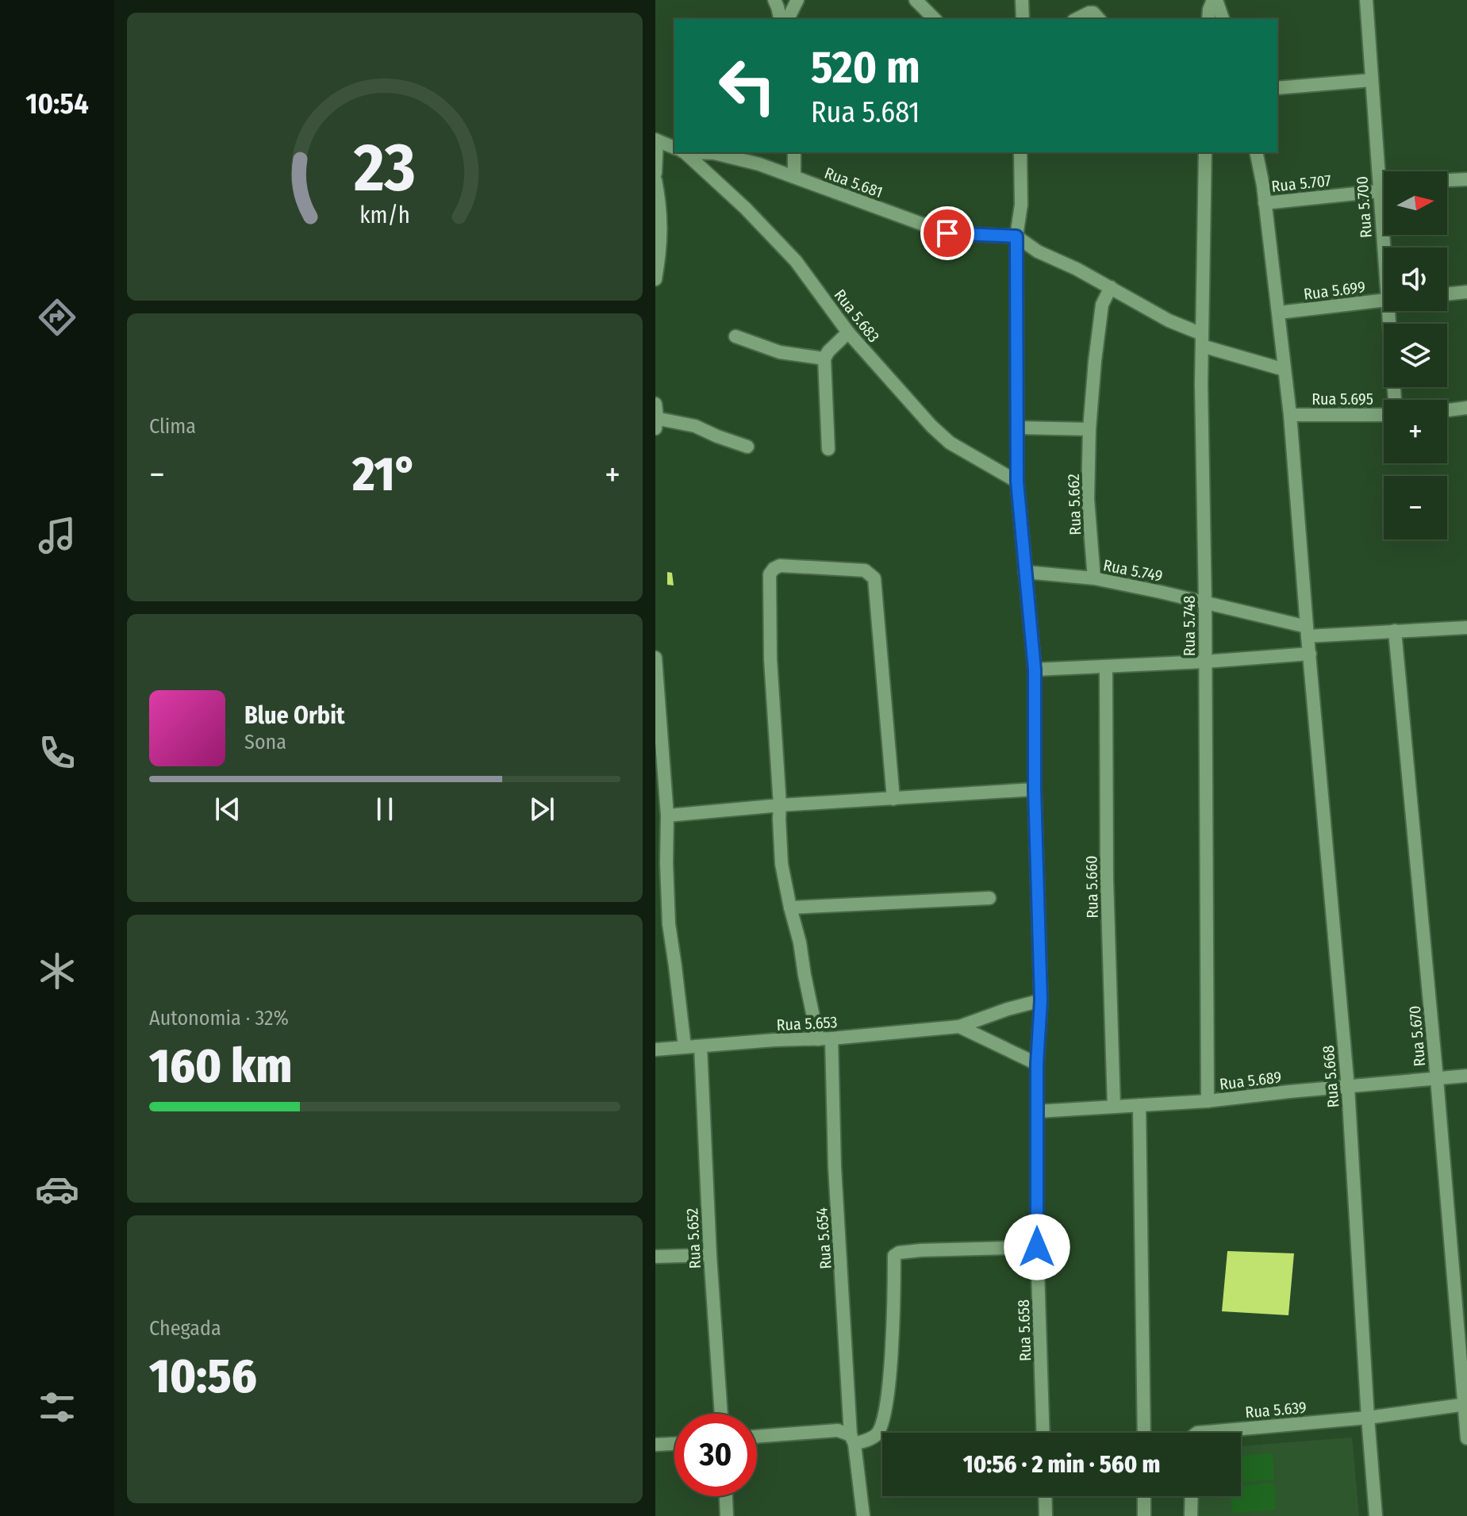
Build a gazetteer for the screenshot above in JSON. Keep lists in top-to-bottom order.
{
  "streets": {
    "street": [
      "Rua 5.681",
      "Rua 5.707",
      "Rua 5.700",
      "Rua 5.699",
      "Rua 5.683",
      "Rua 5.695",
      "Rua 5.662",
      "Rua 5.749",
      "Rua 5.748",
      "Rua 5.660",
      "Rua 5.653",
      "Rua 5.670",
      "Rua 5.668",
      "Rua 5.689",
      "Rua 5.652",
      "Rua 5.654",
      "Rua 5.658",
      "Rua 5.639"
    ]
  },
  "crossings": [
    ["Rua 5.681", "Rua 5.658"],
    ["Rua 5.707", "Rua 5.700"],
    ["Rua 5.683", "Rua 5.658"],
    ["Rua 5.662", "Rua 5.749"],
    ["Rua 5.749", "Rua 5.748"],
    ["Rua 5.749", "Rua 5.670"],
    ["Rua 5.749", "Rua 5.668"],
    ["Rua 5.749", "Rua 5.658"],
    ["Rua 5.748", "Rua 5.689"],
    ["Rua 5.660", "Rua 5.689"],
    ["Rua 5.653", "Rua 5.652"],
    ["Rua 5.653", "Rua 5.654"],
    ["Rua 5.653", "Rua 5.658"],
    ["Rua 5.670", "Rua 5.689"],
    ["Rua 5.668", "Rua 5.689"],
    ["Rua 5.668", "Rua 5.639"],
    ["Rua 5.689", "Rua 5.658"]
  ],
  "north": "right",
  "page": {
    "tabs": "10:54",
    "turn": ["520 m", "Rua 5.681"],
    "map_buttons": ["+", "−"],
    "tile": [
      "Clima",
      ["Autonomia · 32%", "160 km"],
      ["Chegada", "10:56"]
    ],
    "heat": ["−", "21°", "+"],
    "song": ["Blue Orbit", "Sona"],
    "limit": "30",
    "trip": "10:56 · 2 min · 560 m",
    "gauge": ["23", "km/h"]
  }
}
